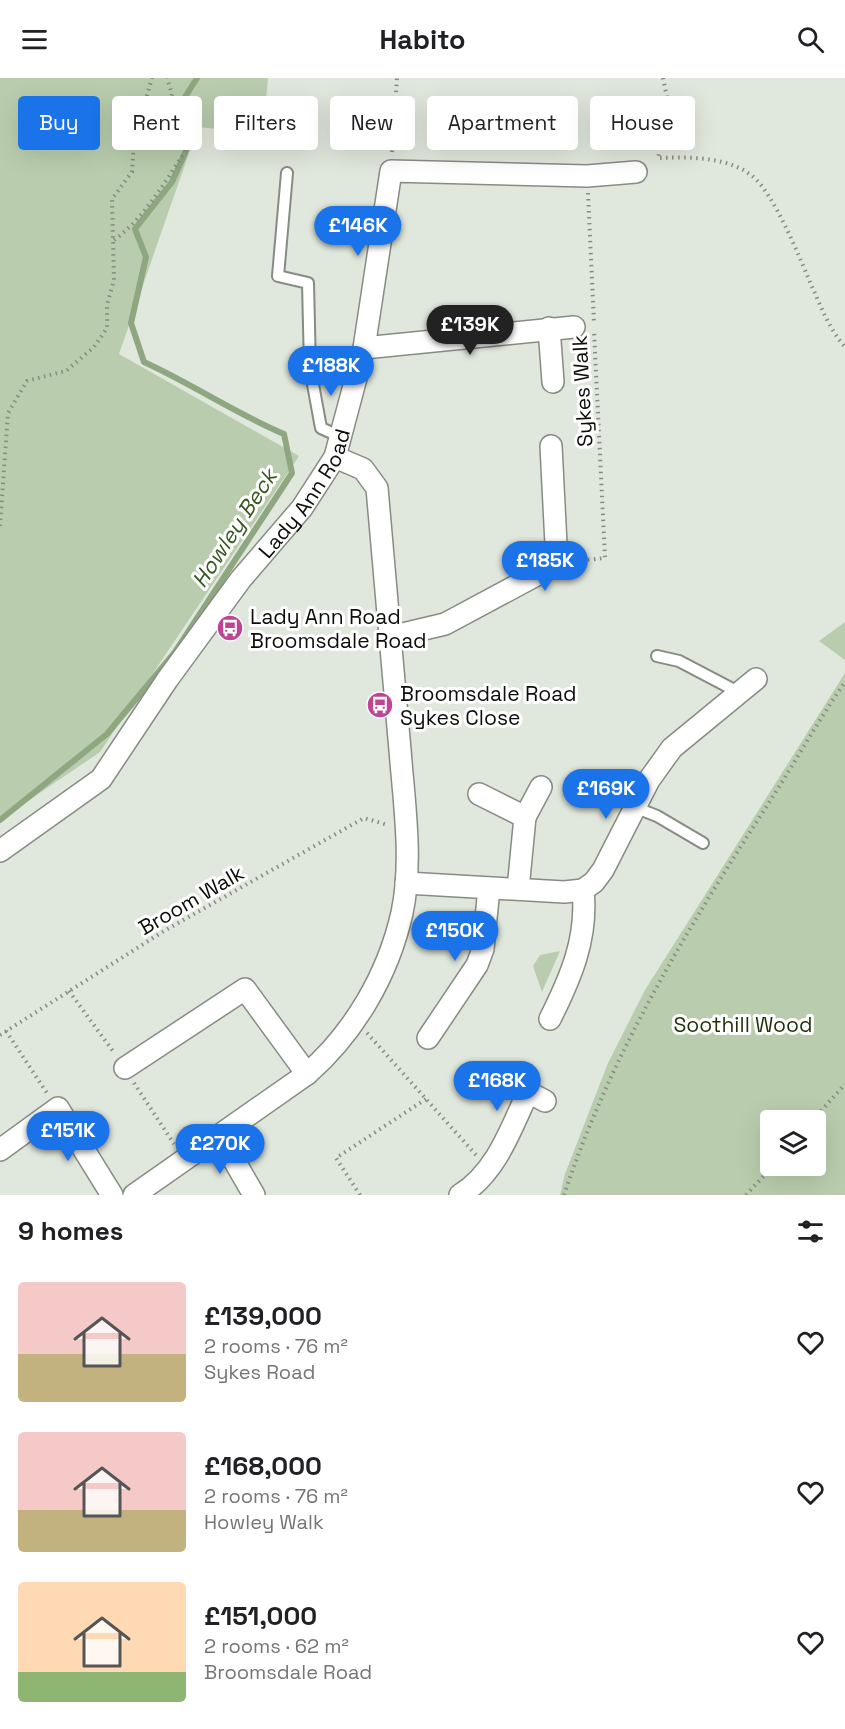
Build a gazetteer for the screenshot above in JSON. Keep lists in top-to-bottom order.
{
  "streets": {
    "street": ["Lady Ann Road"],
    "path": ["Sykes Walk", "Broom Walk"]
  },
  "water": ["Howley Beck"],
  "parks": ["Soothill Wood"],
  "places": {
    "bus stop": ["Lady Ann Road Broomsdale Road", "Broomsdale Road Sykes Close"]
  },
  "page": {
    "header": "Habito",
    "chip": [
      "Buy",
      "Rent",
      "Filters",
      "New",
      "Apartment",
      "House"
    ],
    "price": [
      "£146K",
      "£139K",
      "£188K",
      "£185K",
      "£169K",
      "£150K",
      "£168K",
      "£151K",
      "£270K"
    ],
    "heading": "9 homes",
    "list": [
      {
        "name": "£139,000",
        "note": "2 rooms · 76 m² · Sykes Road"
      },
      {
        "name": "£168,000",
        "note": "2 rooms · 76 m² · Howley Walk"
      },
      {
        "name": "£151,000",
        "note": "2 rooms · 62 m² · Broomsdale Road"
      }
    ]
  }
}
